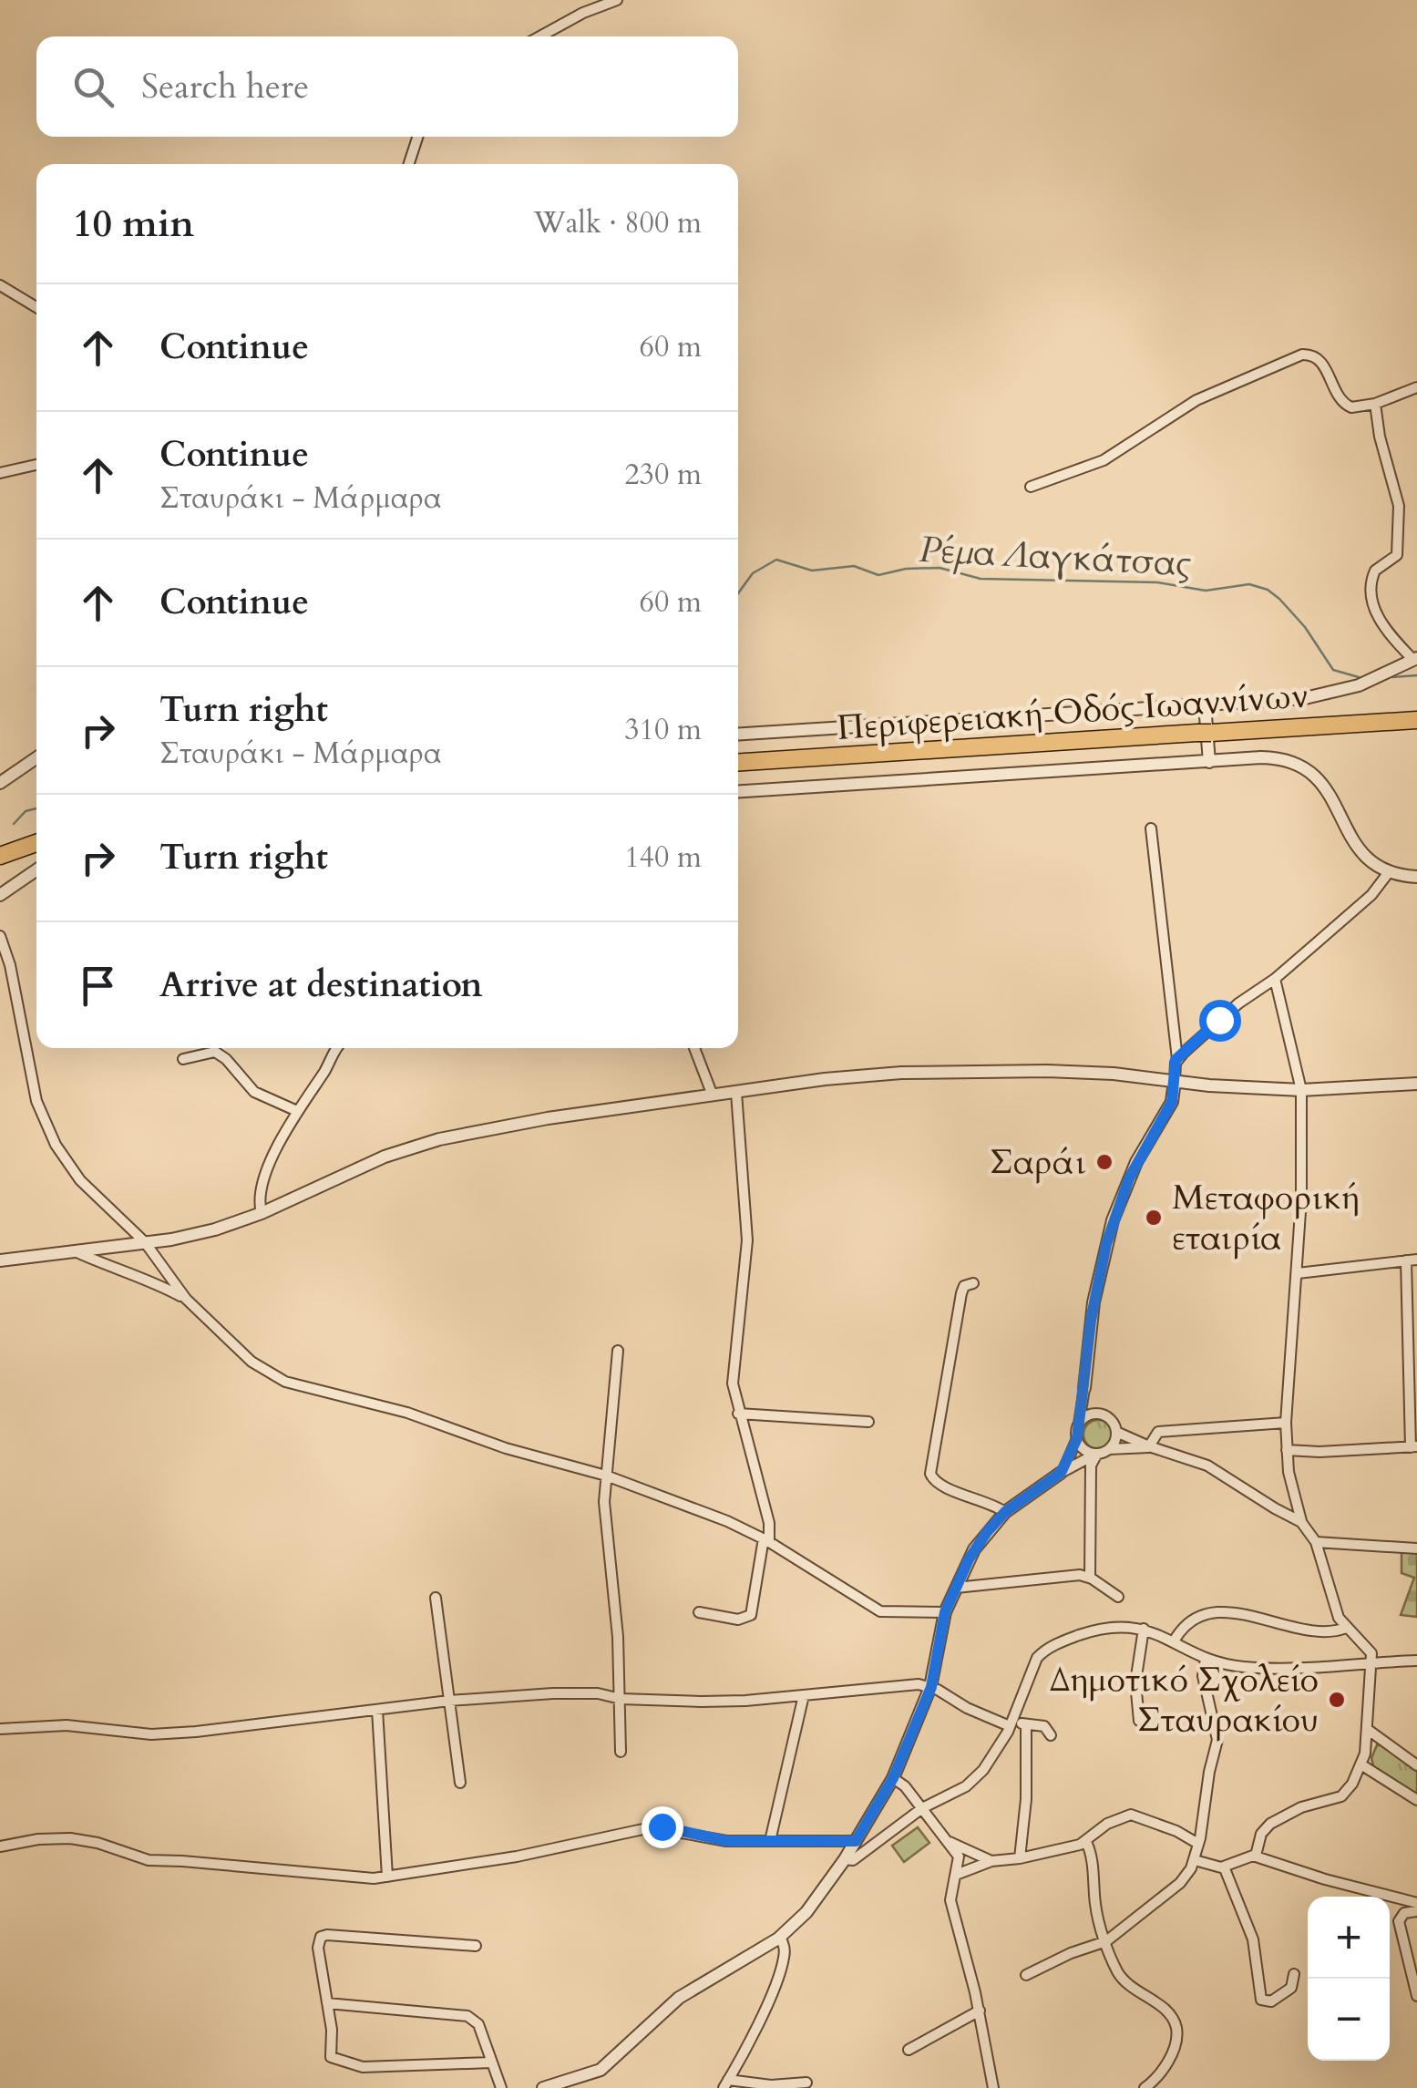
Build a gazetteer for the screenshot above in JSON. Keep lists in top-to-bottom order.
{
  "streets": {
    "highway": ["Περιφερειακή Οδός Ιωαννίνων"]
  },
  "water": ["Ρέμα Λαγκάτσας"],
  "places": ["Σαράι", "Μεταφορική εταιρία", "Δημοτικό Σχολείο Σταυρακίου"],
  "page": {
    "search": "Search here",
    "heading": ["10 min", "Walk · 800 m"],
    "list": [
      ["Continue", "60 m"],
      ["Continue", "Σταυράκι - Μάρμαρα", "230 m"],
      ["Continue", "60 m"],
      ["Turn right", "Σταυράκι - Μάρμαρα", "310 m"],
      ["Turn right", "140 m"],
      "Arrive at destination"
    ],
    "map_buttons": ["+", "−"]
  }
}
